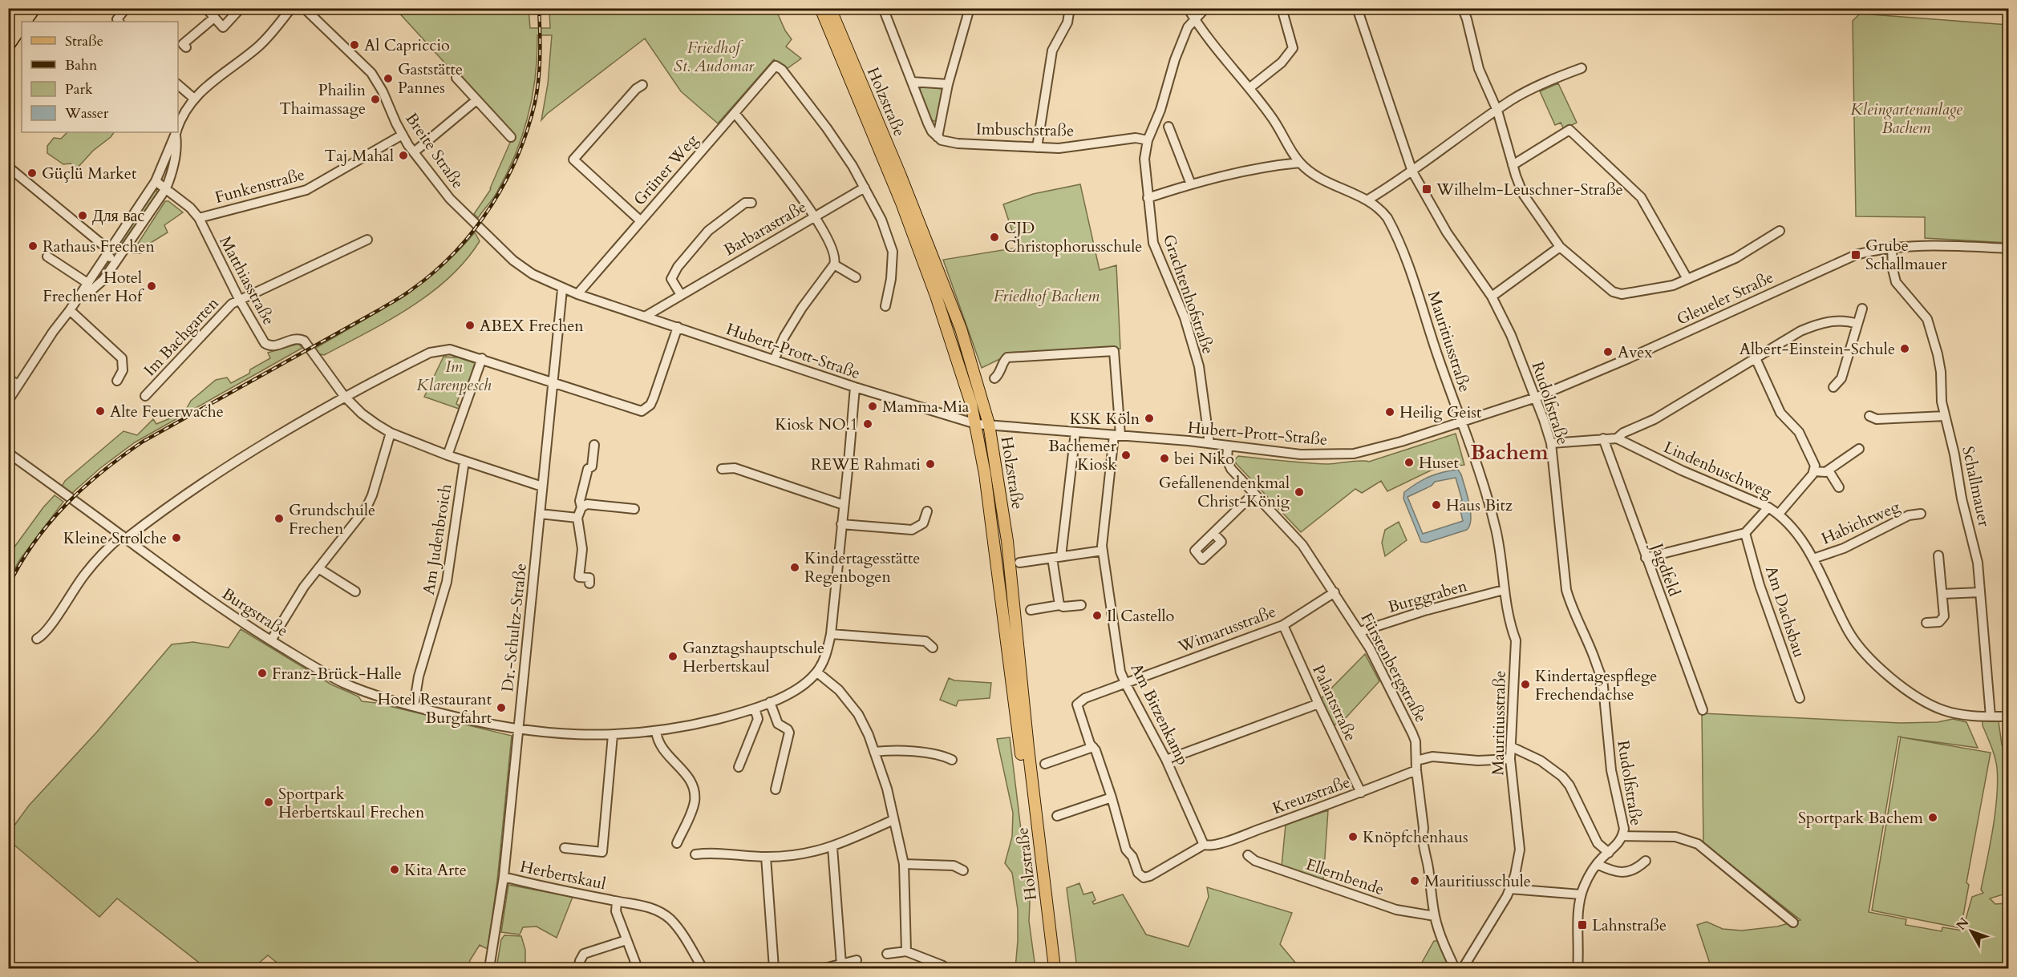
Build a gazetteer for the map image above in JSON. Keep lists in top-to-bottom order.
{
  "streets": {
    "main road": ["Holzstraße"],
    "street": [
      "Imbuschstraße",
      "Breite Straße",
      "Grüner Weg",
      "Funkenstraße",
      "Barbarastraße",
      "Matthiasstraße",
      "Grachtenhofstraße",
      "Gleueler Straße",
      "Im Bachgarten",
      "Mauritiusstraße",
      "Hubert-Prott-Straße",
      "Rudolfstraße",
      "Lindenbuschweg",
      "Schallmauer",
      "Habichtweg",
      "Am Judenbroich",
      "Jagdfeld",
      "Burggraben",
      "Am Dachsbau",
      "Burgstraße",
      "Dr.-Schultz-Straße",
      "Wimarusstraße",
      "Fürstenbergstraße",
      "Palantstraße",
      "Am Bitzenkamp",
      "Kreuzstraße",
      "Herbertskaul",
      "Ellernbende"
    ]
  },
  "crossings": [
    ["Holzstraße", "Hubert-Prott-Straße"],
    ["Imbuschstraße", "Grachtenhofstraße"],
    ["Breite Straße", "Funkenstraße"],
    ["Breite Straße", "Hubert-Prott-Straße"],
    ["Grüner Weg", "Barbarastraße"],
    ["Grüner Weg", "Hubert-Prott-Straße"],
    ["Funkenstraße", "Matthiasstraße"],
    ["Barbarastraße", "Hubert-Prott-Straße"],
    ["Matthiasstraße", "Im Bachgarten"],
    ["Matthiasstraße", "Am Judenbroich"],
    ["Matthiasstraße", "Dr.-Schultz-Straße"],
    ["Grachtenhofstraße", "Mauritiusstraße"],
    ["Grachtenhofstraße", "Hubert-Prott-Straße"],
    ["Gleueler Straße", "Mauritiusstraße"],
    ["Gleueler Straße", "Hubert-Prott-Straße"],
    ["Gleueler Straße", "Rudolfstraße"],
    ["Gleueler Straße", "Schallmauer"],
    ["Mauritiusstraße", "Hubert-Prott-Straße"],
    ["Mauritiusstraße", "Burggraben"],
    ["Hubert-Prott-Straße", "Dr.-Schultz-Straße"],
    ["Hubert-Prott-Straße", "Fürstenbergstraße"],
    ["Hubert-Prott-Straße", "Am Bitzenkamp"],
    ["Rudolfstraße", "Lindenbuschweg"],
    ["Lindenbuschweg", "Schallmauer"],
    ["Lindenbuschweg", "Habichtweg"],
    ["Lindenbuschweg", "Jagdfeld"],
    ["Am Judenbroich", "Burgstraße"],
    ["Burggraben", "Fürstenbergstraße"],
    ["Burgstraße", "Dr.-Schultz-Straße"],
    ["Dr.-Schultz-Straße", "Herbertskaul"],
    ["Wimarusstraße", "Fürstenbergstraße"],
    ["Wimarusstraße", "Palantstraße"],
    ["Wimarusstraße", "Am Bitzenkamp"],
    ["Fürstenbergstraße", "Kreuzstraße"],
    ["Fürstenbergstraße", "Ellernbende"],
    ["Palantstraße", "Kreuzstraße"],
    ["Am Bitzenkamp", "Kreuzstraße"]
  ],
  "districts": ["Bachem"],
  "parks": [
    "Friedhof St. Audomar",
    "Kleingartenanlage Bachem",
    "Friedhof Bachem",
    "Im Klarenpesch"
  ],
  "places": {
    "other": [
      "Al Capriccio",
      "Gaststätte Pannes",
      "Phailin Thaimassage",
      "Taj Mahal",
      "Güçlü Market",
      "Для вас",
      "CJD Christophorusschule",
      "Rathaus Frechen",
      "Hotel Frechener Hof",
      "ABEX Frechen",
      "Albert-Einstein-Schule",
      "Avex",
      "Mamma Mia",
      "Alte Feuerwache",
      "Heilig Geist",
      "KSK Köln",
      "Kiosk NO.1",
      "Bachemer Kiosk",
      "bei Niko",
      "Huset",
      "REWE Rahmati",
      "Gefallenendenkmal Christ-König",
      "Haus Bitz",
      "Grundschule Frechen",
      "Kleine Strolche",
      "Kindertagesstätte Regenbogen",
      "Il Castello",
      "Ganztagshauptschule Herbertskaul",
      "Franz-Brück-Halle",
      "Kindertagespflege Frechendachse",
      "Hotel Restaurant Burgfahrt",
      "Sportpark Herbertskaul Frechen",
      "Sportpark Bachem",
      "Knöpfchenhaus",
      "Kita Arte",
      "Mauritiusschule"
    ],
    "transit": ["Wilhelm-Leuschner-Straße", "Grube Schallmauer", "Lahnstraße"]
  },
  "legend": [
    "Straße",
    "Bahn",
    "Park",
    "Wasser"
  ],
  "north": "top left"
}
